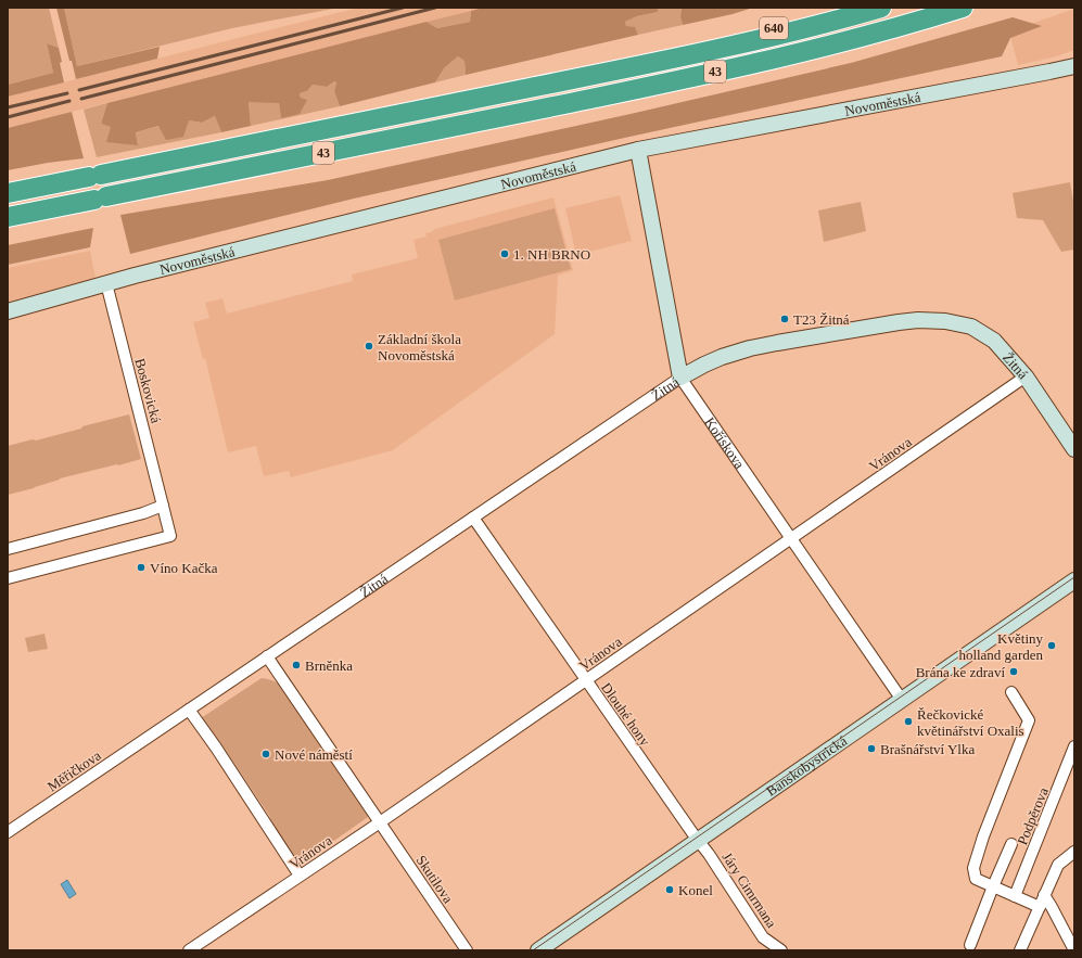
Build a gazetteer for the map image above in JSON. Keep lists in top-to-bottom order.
{
  "streets": {
    "highway": ["640", "43"],
    "street": [
      "Novoměstská",
      "Žitná",
      "Boskovická",
      "Kořískova",
      "Vránova",
      "Dlouhé hony",
      "Banskobystrická",
      "Měřičkova",
      "Podpěrova",
      "Skutilova",
      "Járy Cimrmana"
    ]
  },
  "crossings": [
    ["640", "43"],
    ["Novoměstská", "Boskovická"],
    ["Novoměstská", "Kořískova"],
    ["Žitná", "Kořískova"],
    ["Žitná", "Vránova"],
    ["Žitná", "Dlouhé hony"],
    ["Kořískova", "Vránova"],
    ["Kořískova", "Banskobystrická"],
    ["Vránova", "Dlouhé hony"],
    ["Vránova", "Skutilova"],
    ["Dlouhé hony", "Banskobystrická"],
    ["Dlouhé hony", "Járy Cimrmana"],
    ["Banskobystrická", "Járy Cimrmana"]
  ],
  "places": [
    "1. NH BRNO",
    "T23 Žitná",
    "Základní škola Novoměstská",
    "Víno Kačka",
    "Květiny holland garden",
    "Brněnka",
    "Brána ke zdraví",
    "Řečkovické květinářství Oxalis",
    "Brašnářství Ylka",
    "Nové náměstí",
    "Konel"
  ]
}
